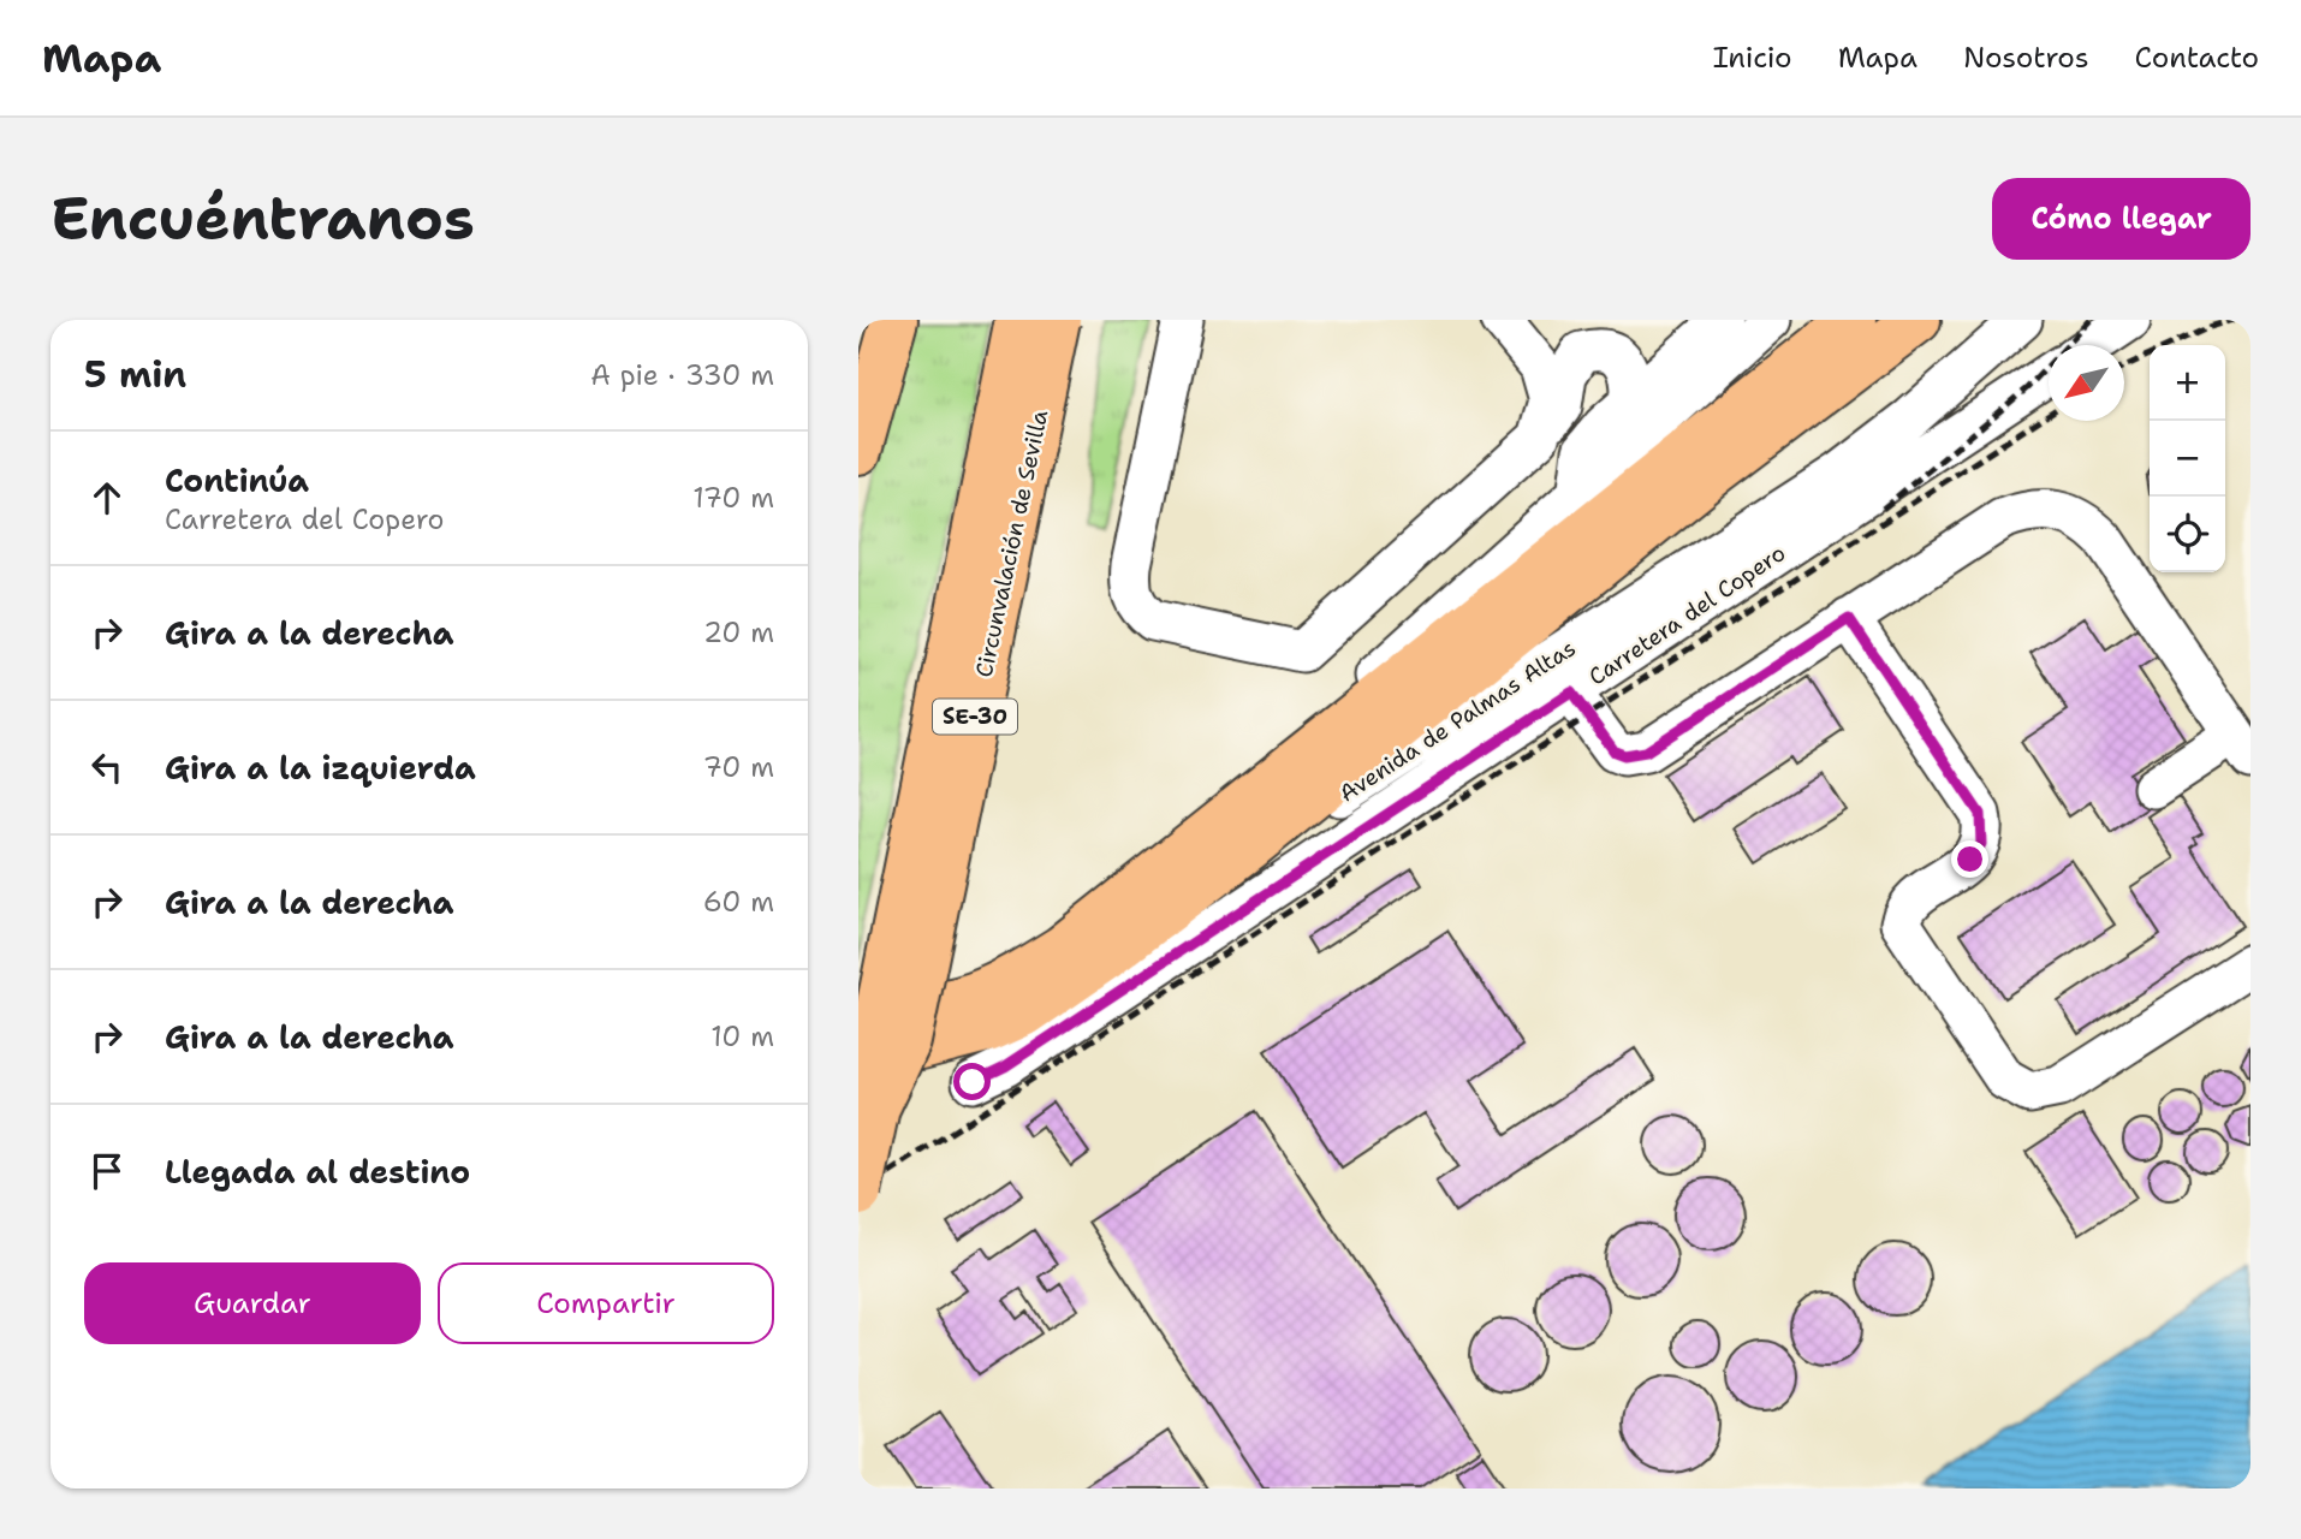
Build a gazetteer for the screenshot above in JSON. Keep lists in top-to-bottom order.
{
  "streets": {
    "main road": ["Circunvalación de Sevilla", "SE-30", "Avenida de Palmas Altas"],
    "street": ["Carretera del Copero"]
  },
  "north": "bottom left",
  "page": {
    "header": "Mapa",
    "nav": [
      "Inicio",
      "Mapa",
      "Nosotros",
      "Contacto"
    ],
    "buttons": [
      "Cómo llegar",
      ["Guardar", "Compartir"]
    ],
    "title": "Encuéntranos",
    "heading": ["5 min", "A pie · 330 m"],
    "map_buttons": ["+", "−"],
    "list": [
      ["Continúa", "Carretera del Copero", "170 m"],
      ["Gira a la derecha", "20 m"],
      ["Gira a la izquierda", "70 m"],
      ["Gira a la derecha", "60 m"],
      ["Gira a la derecha", "10 m"],
      "Llegada al destino"
    ]
  }
}
